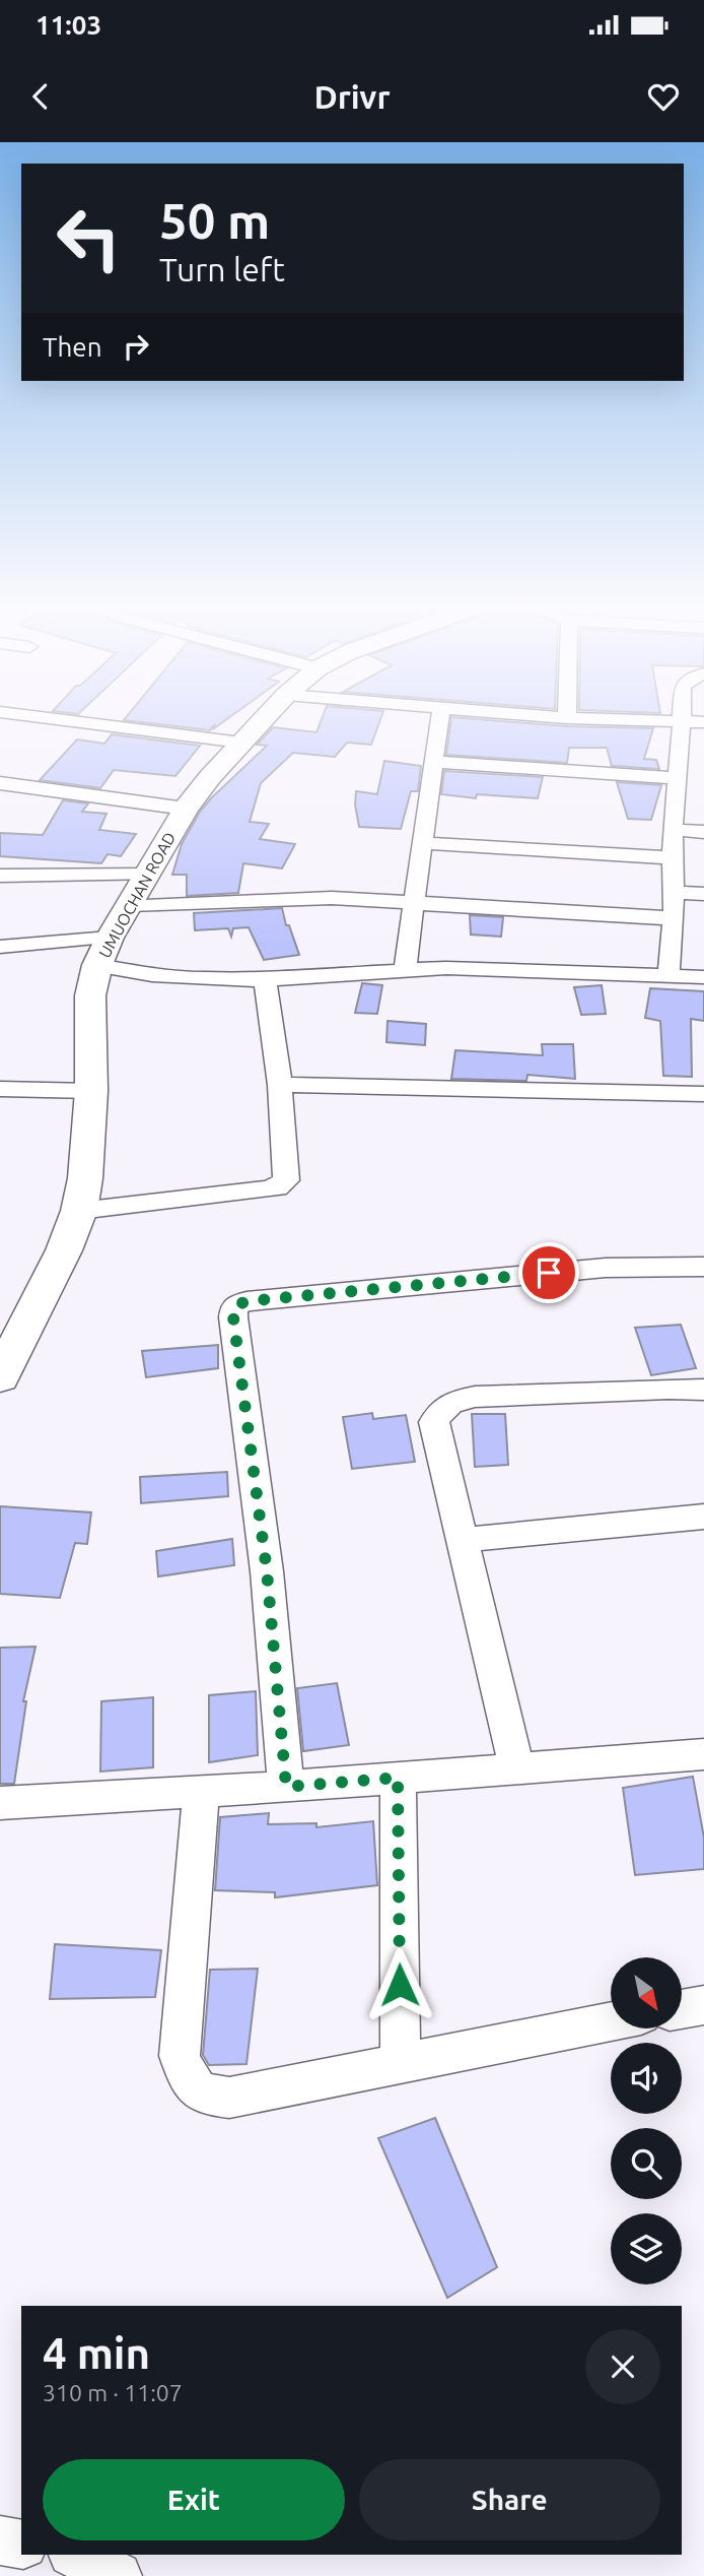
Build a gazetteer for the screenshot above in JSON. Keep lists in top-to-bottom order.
{
  "streets": {
    "street": ["UMUOCHAN ROAD"]
  },
  "north": "bottom right",
  "page": {
    "status": "11:03",
    "header": "Drivr",
    "turn": ["50 m", "Turn left"],
    "then": "Then",
    "heading": ["4 min", "310 m · 11:07"],
    "buttons": ["Exit", "Share"]
  }
}
